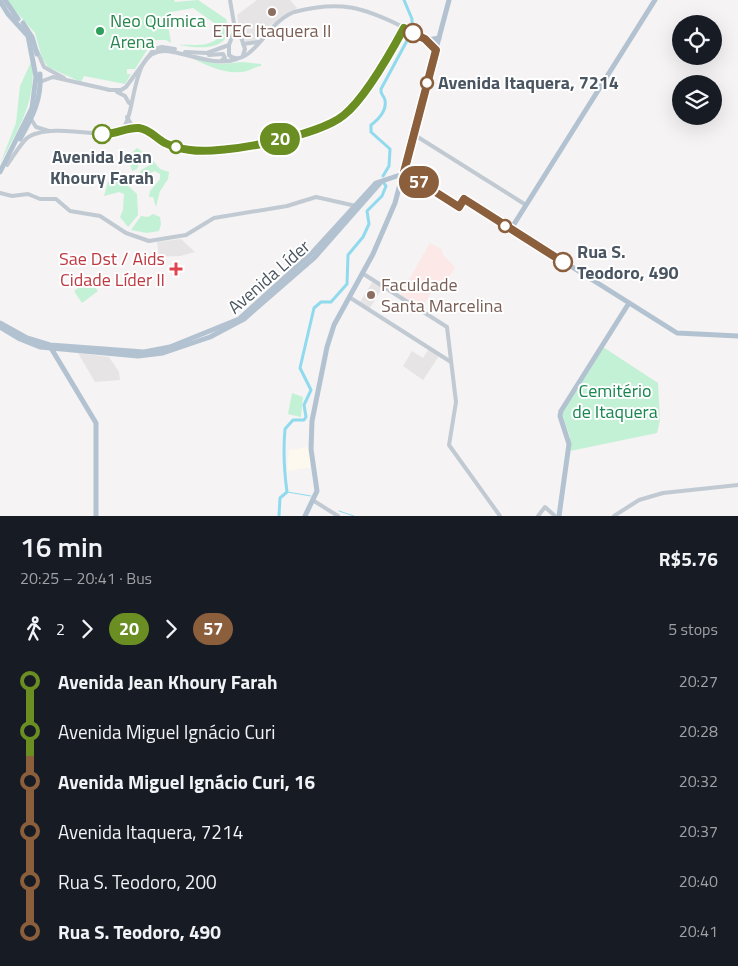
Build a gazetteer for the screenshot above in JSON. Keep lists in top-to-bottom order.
{
  "streets": {
    "main road": ["Avenida Líder"]
  },
  "parks": ["Cemitério de Itaquera"],
  "places": {
    "other": [
      "ETEC Itaquera II",
      "Neo Química Arena",
      "Avenida Itaquera, 7214",
      "Avenida Jean Khoury Farah",
      "Rua S. Teodoro, 490",
      "Faculdade Santa Marcelina"
    ],
    "health": ["Sae Dst / Aids Cidade Líder II"]
  },
  "lines": ["bus line 20", "bus line 57"],
  "page": {
    "on_map": ["20", "57"],
    "heading": ["16 min", "20:25 – 20:41 · Bus", "R$5.76"],
    "legs": [
      "2",
      "20",
      "57",
      "5 stops"
    ],
    "list": [
      {
        "name": "Avenida Jean Khoury Farah",
        "value": "20:27"
      },
      {
        "name": "Avenida Miguel Ignácio Curi",
        "value": "20:28"
      },
      {
        "name": "Avenida Miguel Ignácio Curi, 16",
        "value": "20:32"
      },
      {
        "name": "Avenida Itaquera, 7214",
        "value": "20:37"
      },
      {
        "name": "Rua S. Teodoro, 200",
        "value": "20:40"
      },
      {
        "name": "Rua S. Teodoro, 490",
        "value": "20:41"
      }
    ]
  }
}
